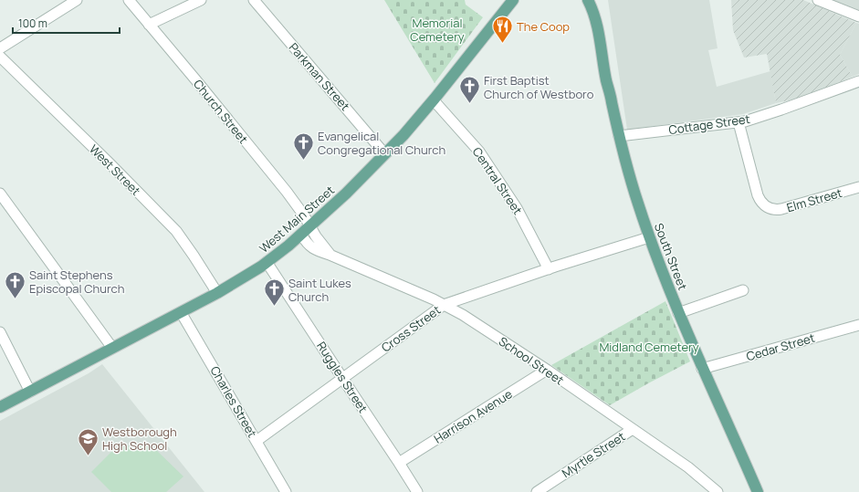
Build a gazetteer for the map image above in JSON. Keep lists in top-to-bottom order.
{
  "streets": {
    "main road": ["West Main Street", "South Street"],
    "street": [
      "Parkman Street",
      "Church Street",
      "Cottage Street",
      "West Street",
      "Central Street",
      "Elm Street",
      "Cross Street",
      "Cedar Street",
      "School Street",
      "Ruggles Street",
      "Charles Street",
      "Harrison Avenue",
      "Myrtle Street"
    ]
  },
  "crossings": [
    ["Parkman Street", "West Main Street"],
    ["Church Street", "West Main Street"],
    ["Church Street", "School Street"],
    ["Cottage Street", "Elm Street"],
    ["Cottage Street", "South Street"],
    ["West Street", "West Main Street"],
    ["Central Street", "West Main Street"],
    ["Central Street", "Cross Street"],
    ["West Main Street", "School Street"],
    ["West Main Street", "Ruggles Street"],
    ["West Main Street", "Charles Street"],
    ["South Street", "Cross Street"],
    ["South Street", "Cedar Street"],
    ["Cross Street", "School Street"],
    ["Cross Street", "Ruggles Street"],
    ["Cross Street", "Charles Street"],
    ["School Street", "Harrison Avenue"],
    ["School Street", "Myrtle Street"],
    ["Ruggles Street", "Harrison Avenue"]
  ],
  "parks": ["Memorial Cemetery", "Midland Cemetery"],
  "places": {
    "restaurant": ["The Coop"],
    "church": [
      "First Baptist Church of Westboro",
      "Evangelical Congregational Church",
      "Saint Stephens Episcopal Church",
      "Saint Lukes Church"
    ],
    "school or university": ["Westborough High School"]
  },
  "scale_bar": "100 m"
}
